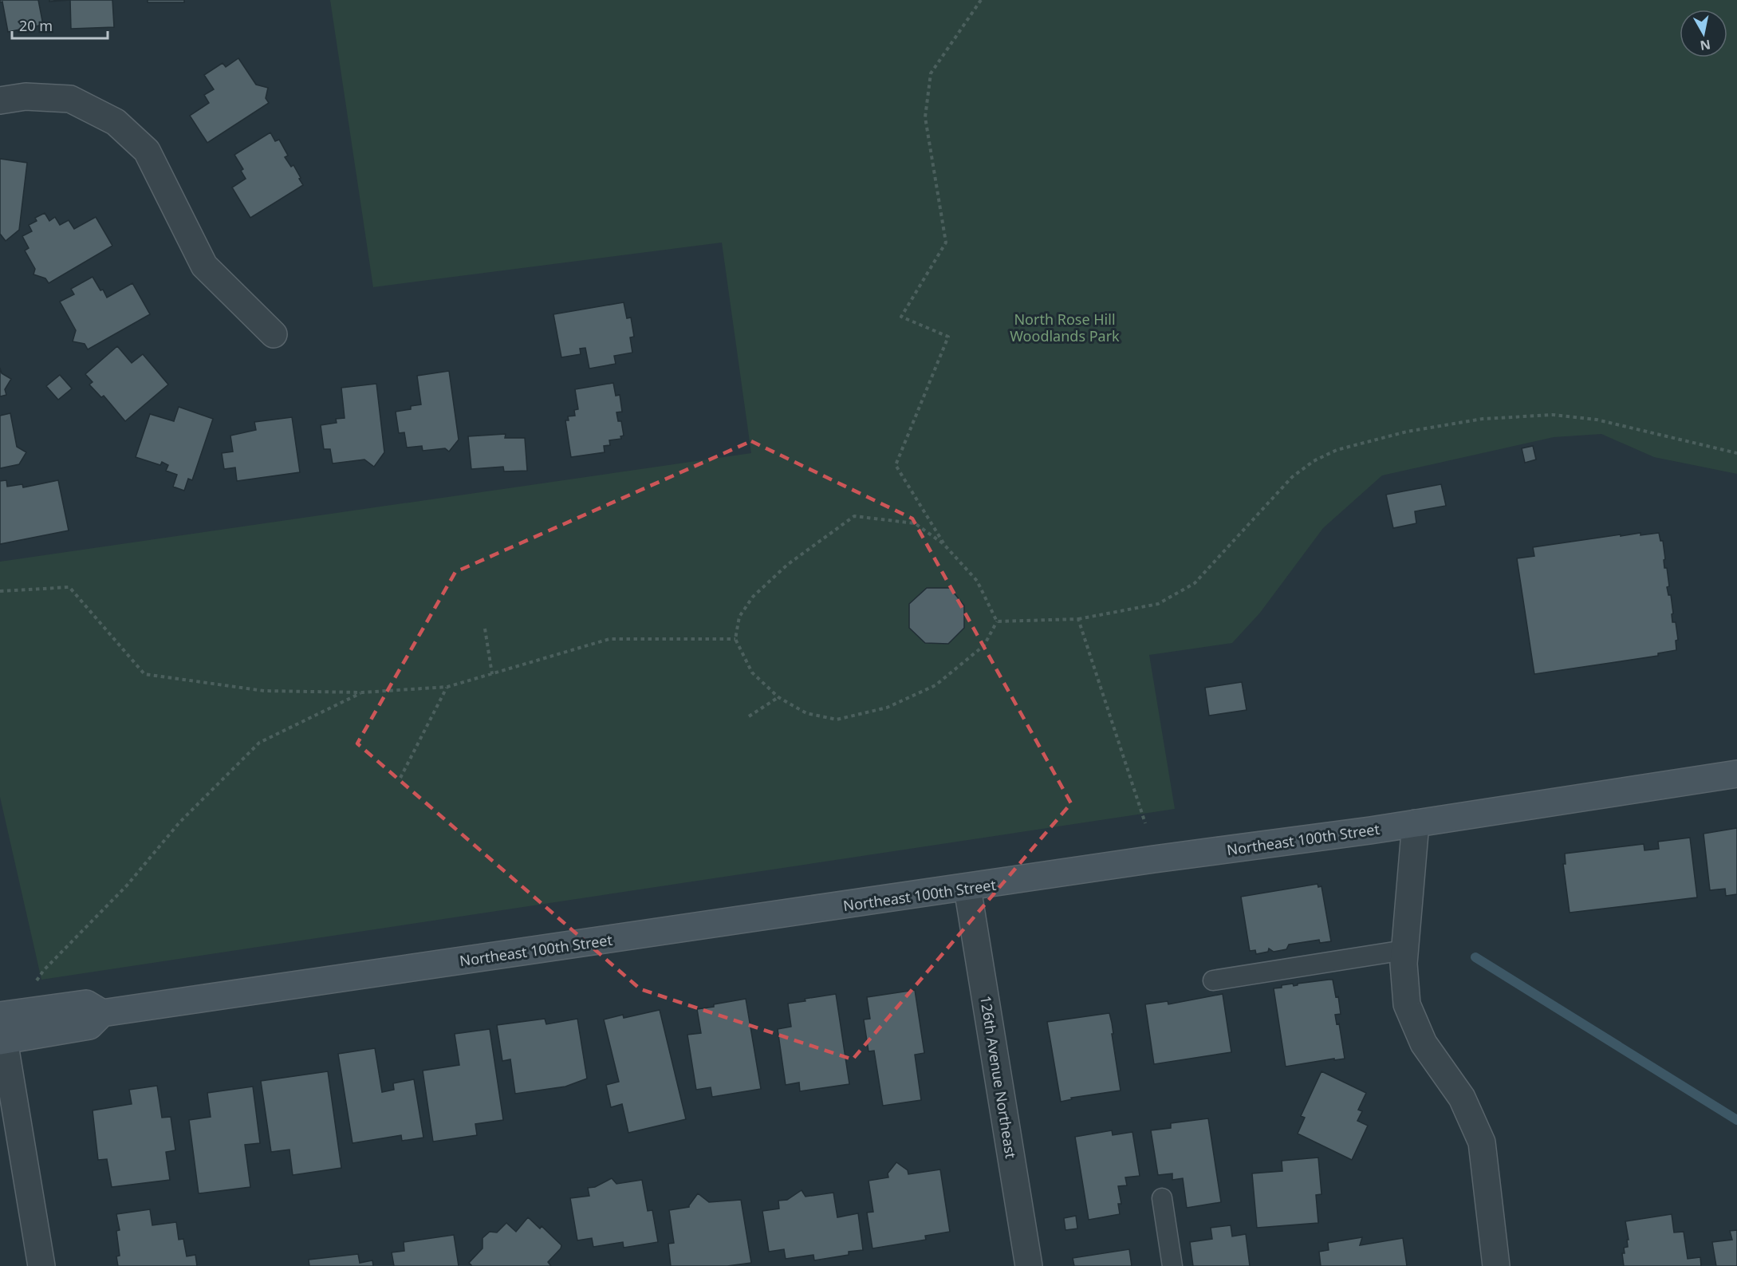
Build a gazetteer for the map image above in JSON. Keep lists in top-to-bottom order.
{
  "streets": {
    "street": ["Northeast 100th Street", "126th Avenue Northeast"]
  },
  "crossings": [
    ["Northeast 100th Street", "126th Avenue Northeast"]
  ],
  "parks": ["North Rose Hill Woodlands Park"],
  "scale_bar": "20 m",
  "north": "bottom"
}
